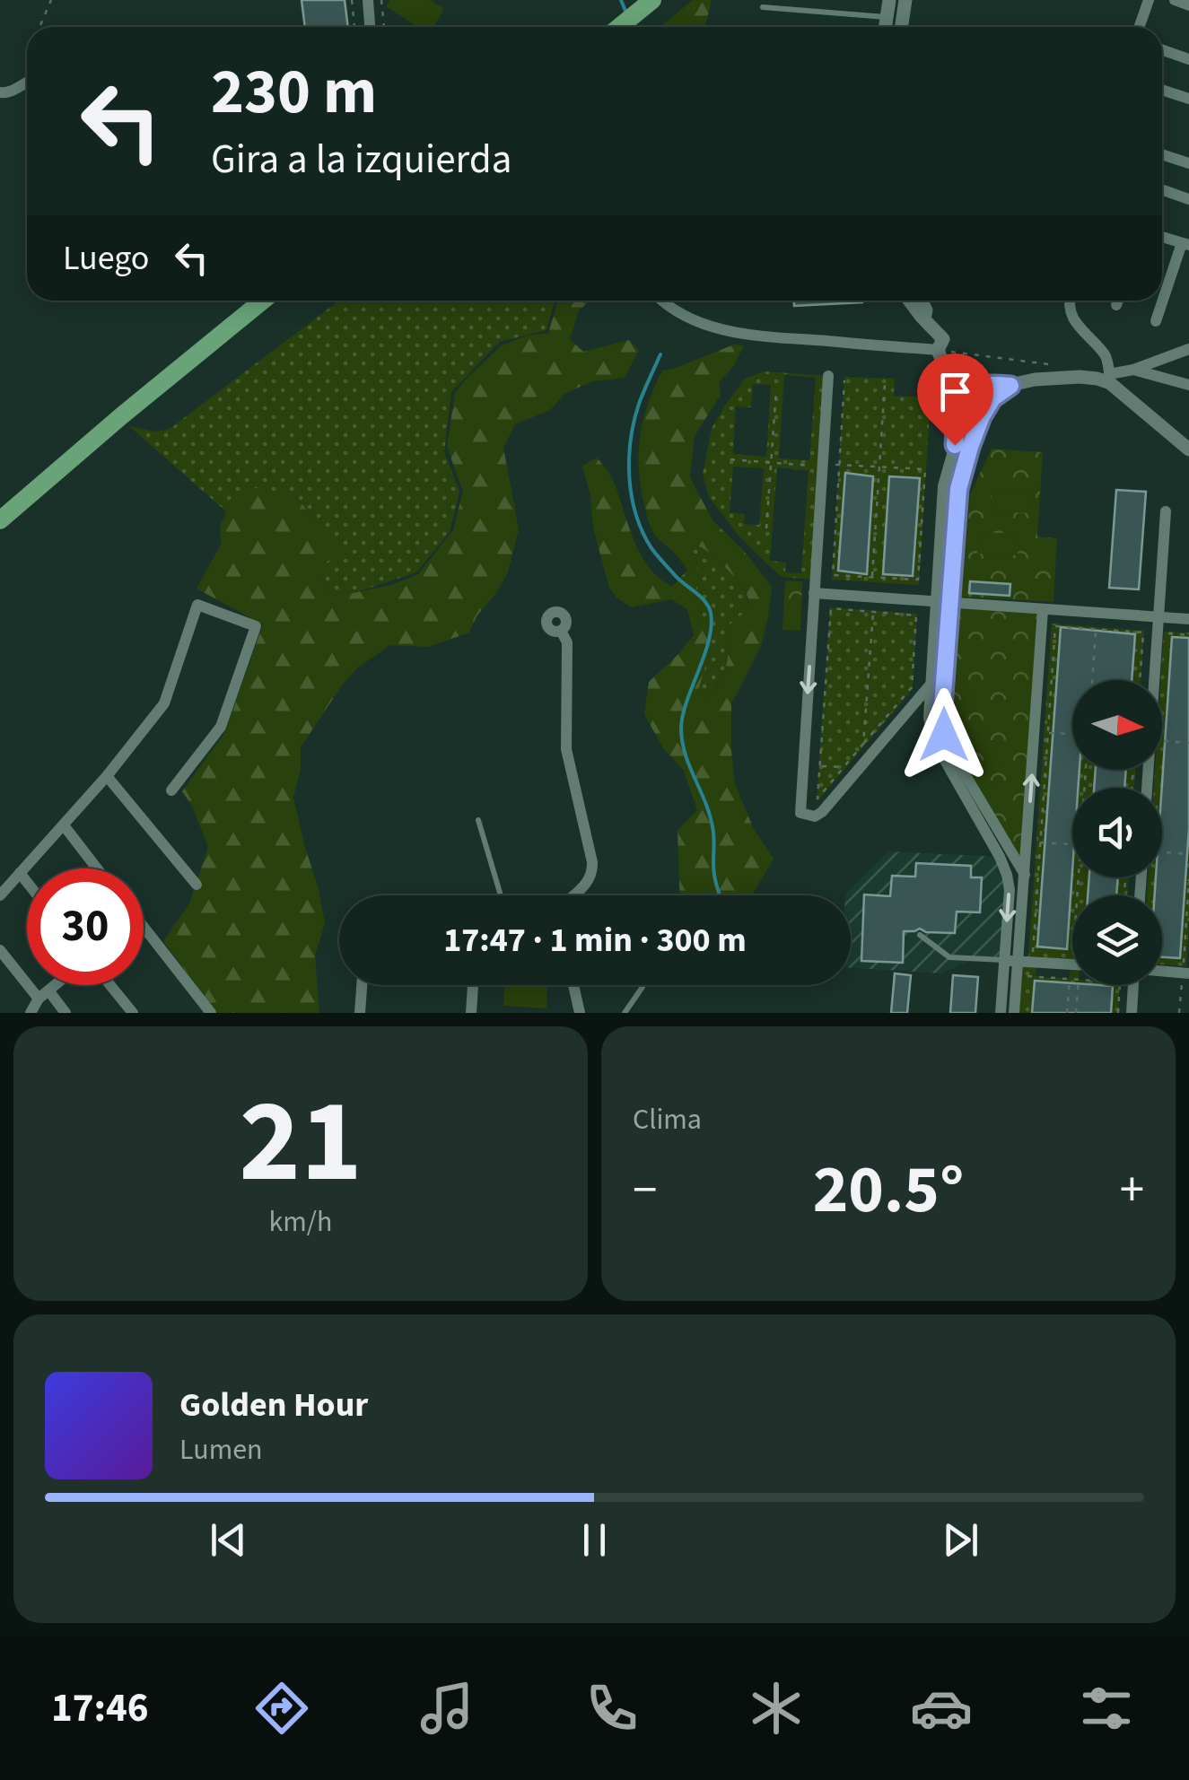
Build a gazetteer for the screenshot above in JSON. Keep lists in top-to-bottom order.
{
  "north": "right",
  "page": {
    "turn": ["230 m", "Gira a la izquierda"],
    "then": "Luego",
    "limit": "30",
    "trip": "17:47 · 1 min · 300 m",
    "tile": [
      ["21", "km/h"],
      "Clima"
    ],
    "heat": ["−", "20.5°", "+"],
    "song": ["Golden Hour", "Lumen"],
    "tabs": "17:46"
  }
}
